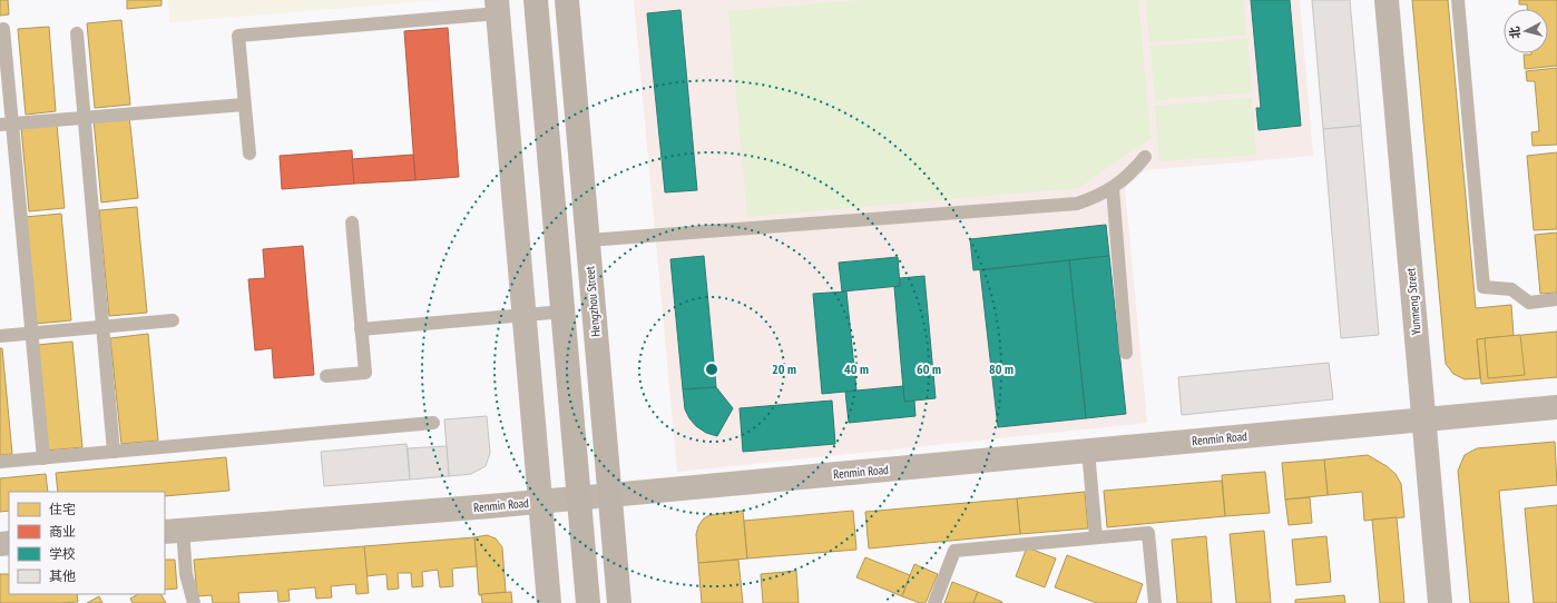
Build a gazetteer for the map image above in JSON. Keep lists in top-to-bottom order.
{
  "streets": {
    "main road": ["Hengzhou Street"],
    "street": ["Yunmeng Street", "Renmin Road"]
  },
  "crossings": [
    ["Hengzhou Street", "Renmin Road"],
    ["Yunmeng Street", "Renmin Road"]
  ],
  "legend": [
    "住宅",
    "商业",
    "学校",
    "其他"
  ],
  "north": "left",
  "rings": [
    "20 m",
    "40 m",
    "60 m",
    "80 m"
  ]
}
